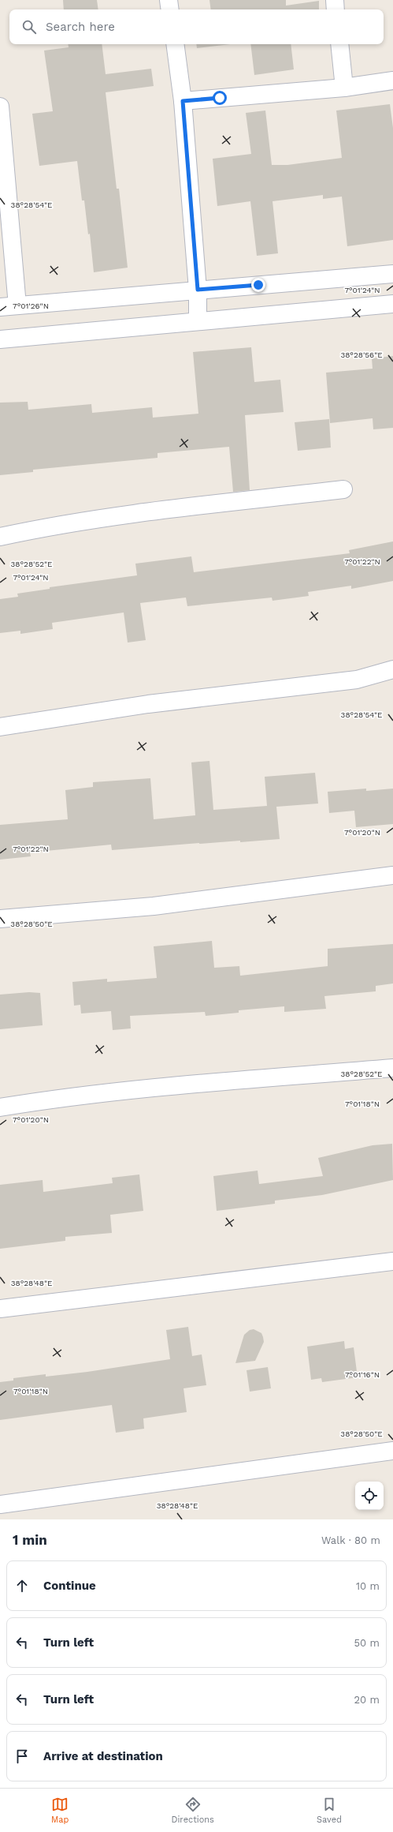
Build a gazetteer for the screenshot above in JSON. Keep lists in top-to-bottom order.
{
  "page": {
    "search": "Search here",
    "heading": ["1 min", "Walk · 80 m"],
    "list": [
      ["Continue", "10 m"],
      ["Turn left", "50 m"],
      ["Turn left", "20 m"],
      "Arrive at destination"
    ],
    "nav": ["Map", "Directions", "Saved"]
  },
  "coordinates": [
    "38°28'54\"E",
    "7°01'24\"N",
    "7°01'26\"N",
    "38°28'56\"E",
    "7°01'22\"N",
    "38°28'52\"E",
    "7°01'20\"N",
    "38°28'50\"E",
    "7°01'18\"N",
    "38°28'48\"E",
    "7°01'16\"N"
  ]
}
